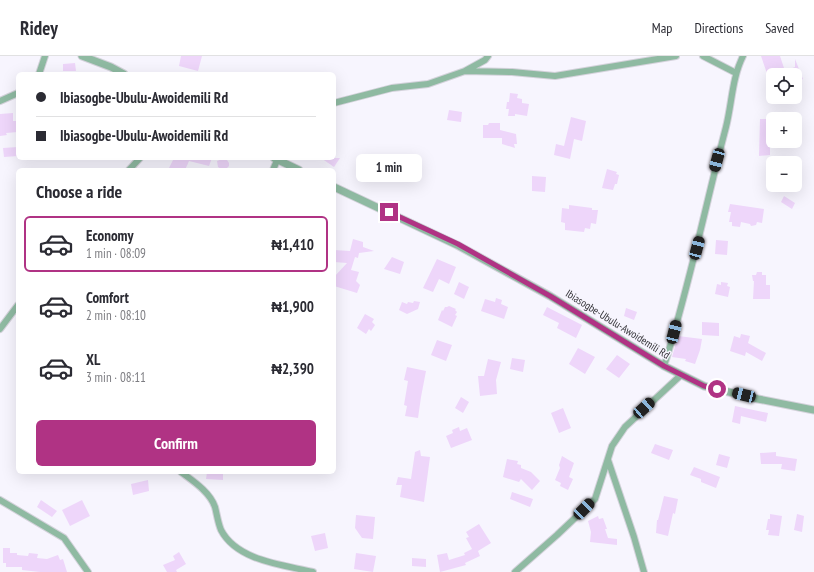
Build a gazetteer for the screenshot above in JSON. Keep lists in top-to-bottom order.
{
  "streets": {
    "street": ["Ibiasogbe-Ubulu-Awoidemili Rd"]
  },
  "page": {
    "header": "Ridey",
    "nav": ["Map", "Directions", "Saved"],
    "map_buttons": ["+", "−"],
    "banner": ["Ibiasogbe-Ubulu-Awoidemili Rd", "Ibiasogbe-Ubulu-Awoidemili Rd"],
    "bubble": "1 min",
    "heading": "Choose a ride",
    "list": [
      {
        "name": "Economy",
        "note": "1 min · 08:09",
        "value": "₦1,410"
      },
      {
        "name": "Comfort",
        "note": "2 min · 08:10",
        "value": "₦1,900"
      },
      {
        "name": "XL",
        "note": "3 min · 08:11",
        "value": "₦2,390"
      }
    ],
    "buttons": "Confirm"
  }
}
